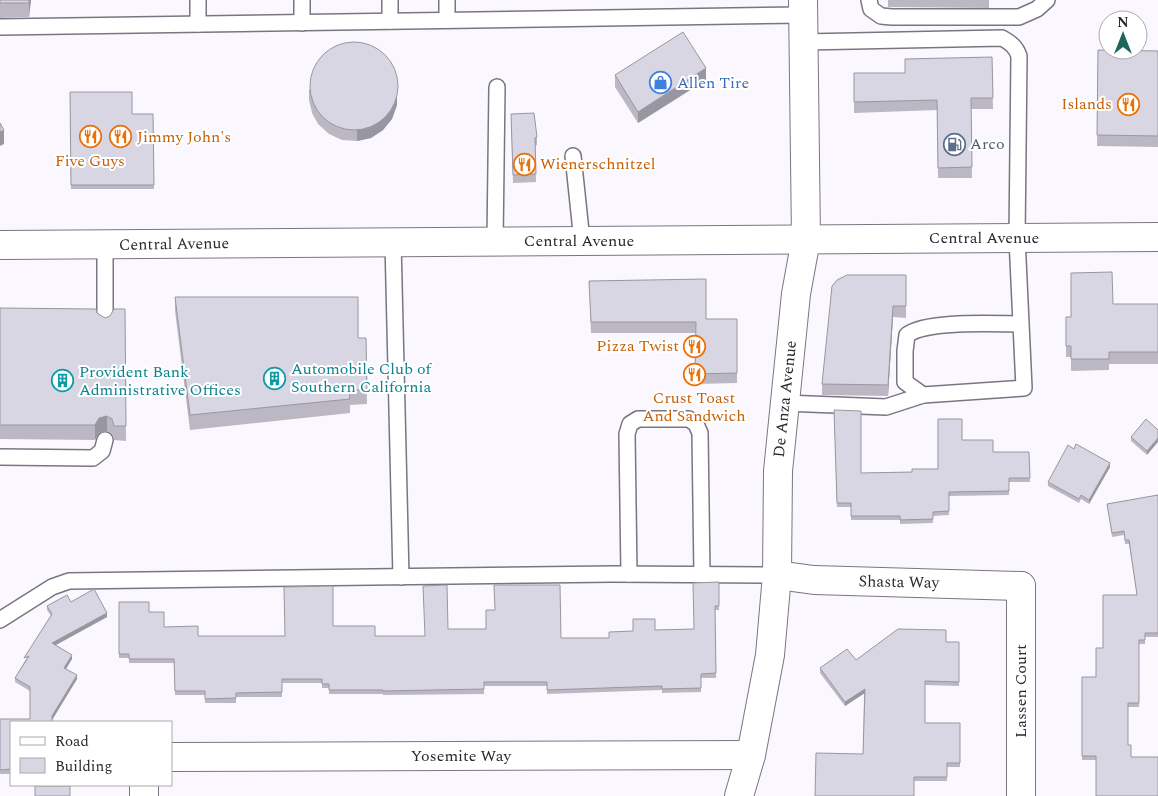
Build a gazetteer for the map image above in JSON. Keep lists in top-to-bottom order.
{
  "streets": {
    "street": [
      "Central Avenue",
      "De Anza Avenue",
      "Shasta Way",
      "Lassen Court",
      "Yosemite Way"
    ]
  },
  "crossings": [
    ["Central Avenue", "De Anza Avenue"],
    ["De Anza Avenue", "Shasta Way"],
    ["De Anza Avenue", "Yosemite Way"],
    ["Shasta Way", "Lassen Court"]
  ],
  "places": {
    "shop": ["Allen Tire"],
    "restaurant": [
      "Islands",
      "Five Guys",
      "Jimmy John's",
      "Wienerschnitzel",
      "Pizza Twist",
      "Crust Toast And Sandwich"
    ],
    "fuel station": ["Arco"],
    "building": ["Automobile Club of Southern California", "Provident Bank Administrative Offices"]
  },
  "legend": ["Road", "Building"],
  "north": "top"
}
